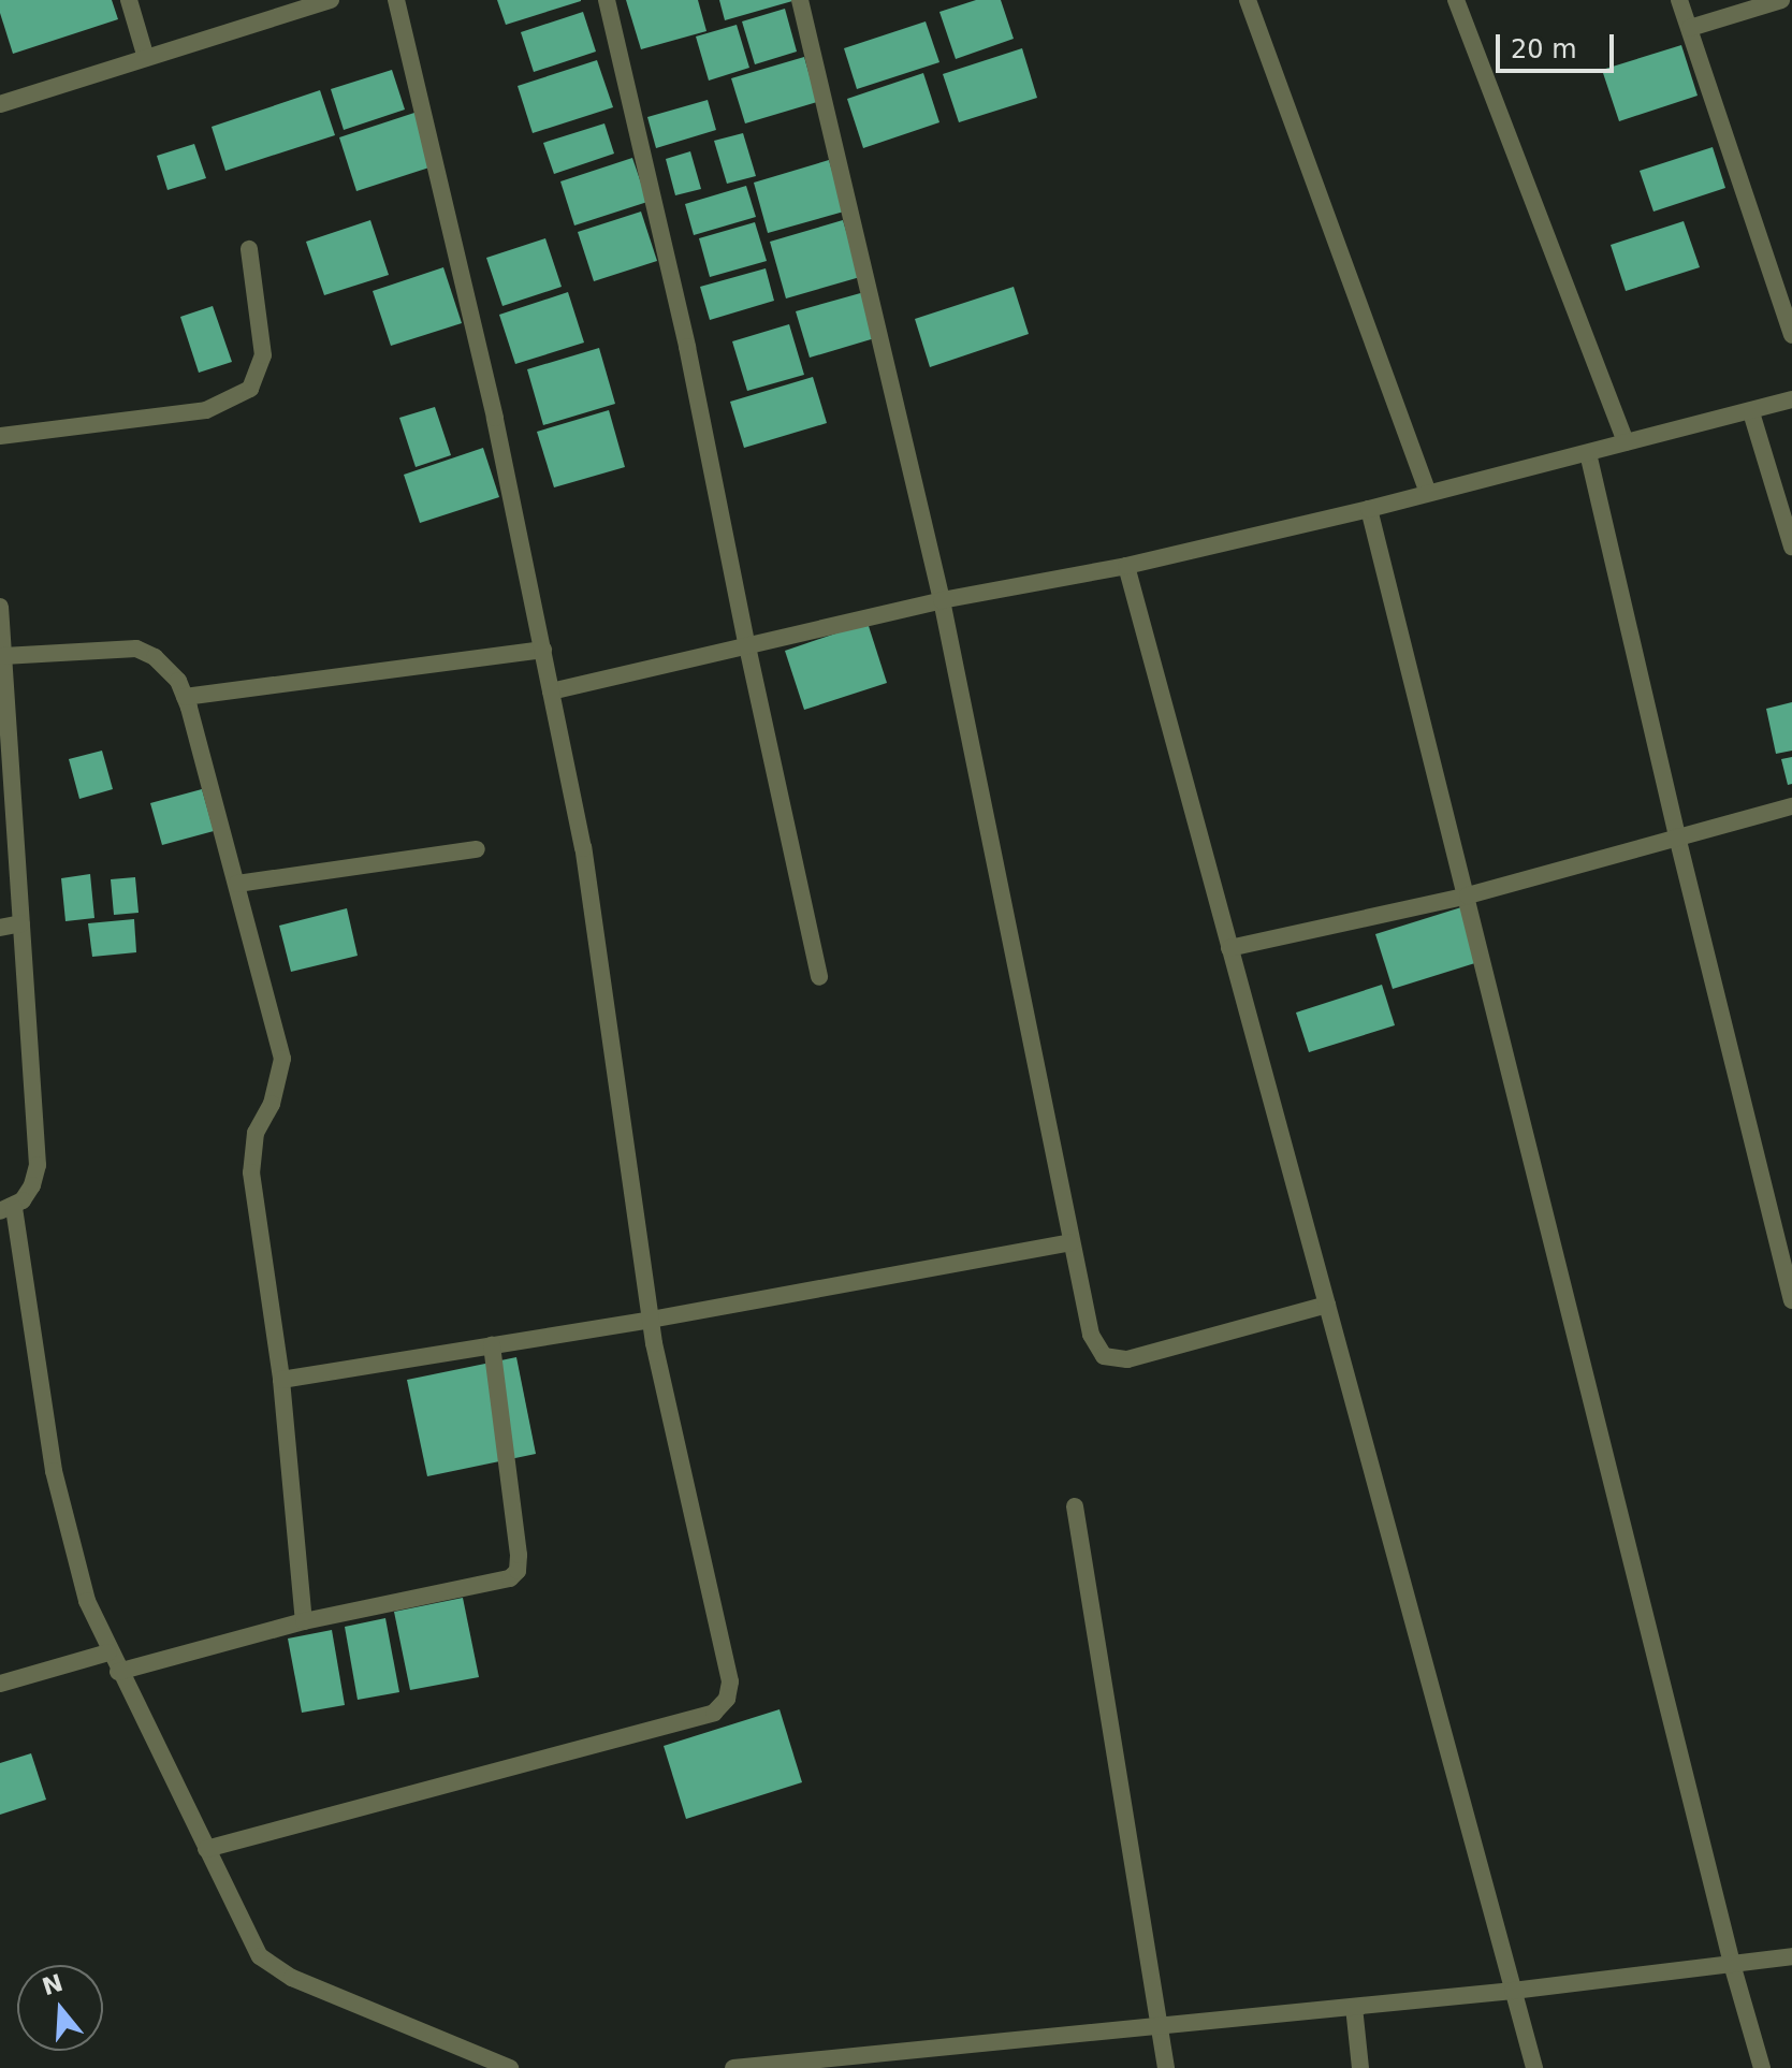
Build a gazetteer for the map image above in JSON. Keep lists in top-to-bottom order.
{
  "scale_bar": "20 m",
  "north": "top"
}
